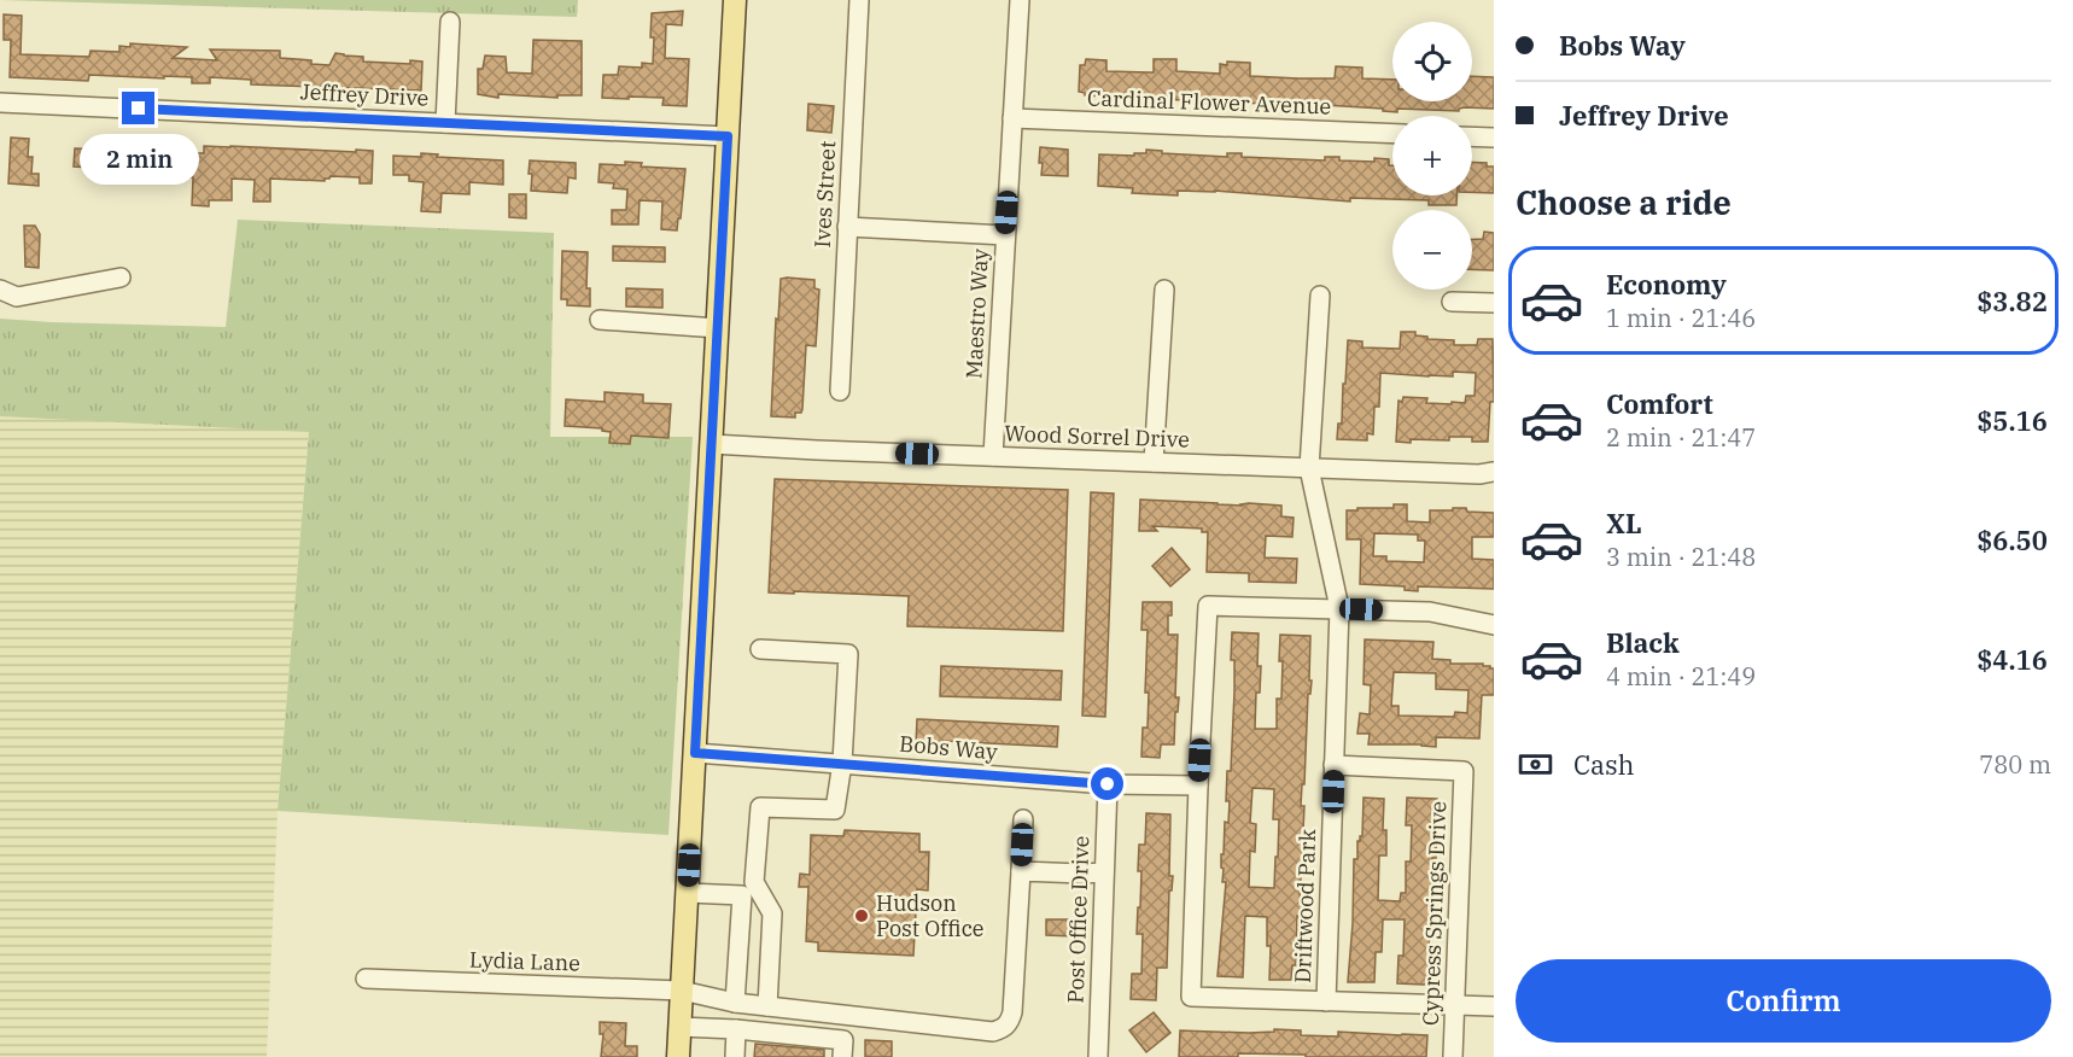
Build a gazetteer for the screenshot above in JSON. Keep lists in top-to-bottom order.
{
  "streets": {
    "street": [
      "Jeffrey Drive",
      "Cardinal Flower Avenue",
      "Ives Street",
      "Maestro Way",
      "Wood Sorrel Drive",
      "Bobs Way",
      "Driftwood Park",
      "Cypress Springs Drive",
      "Post Office Drive",
      "Lydia Lane"
    ]
  },
  "crossings": [
    ["Cardinal Flower Avenue", "Maestro Way"],
    ["Maestro Way", "Wood Sorrel Drive"],
    ["Wood Sorrel Drive", "Driftwood Park"],
    ["Bobs Way", "Post Office Drive"],
    ["Driftwood Park", "Cypress Springs Drive"]
  ],
  "places": ["Hudson Post Office"],
  "page": {
    "banner": ["Bobs Way", "Jeffrey Drive"],
    "map_buttons": ["+", "−"],
    "bubble": "2 min",
    "heading": "Choose a ride",
    "list": [
      {
        "name": "Economy",
        "note": "1 min · 21:46",
        "value": "$3.82"
      },
      {
        "name": "Comfort",
        "note": "2 min · 21:47",
        "value": "$5.16"
      },
      {
        "name": "XL",
        "note": "3 min · 21:48",
        "value": "$6.50"
      },
      {
        "name": "Black",
        "note": "4 min · 21:49",
        "value": "$4.16"
      }
    ],
    "pay": ["Cash", "780 m"],
    "buttons": "Confirm"
  }
}
